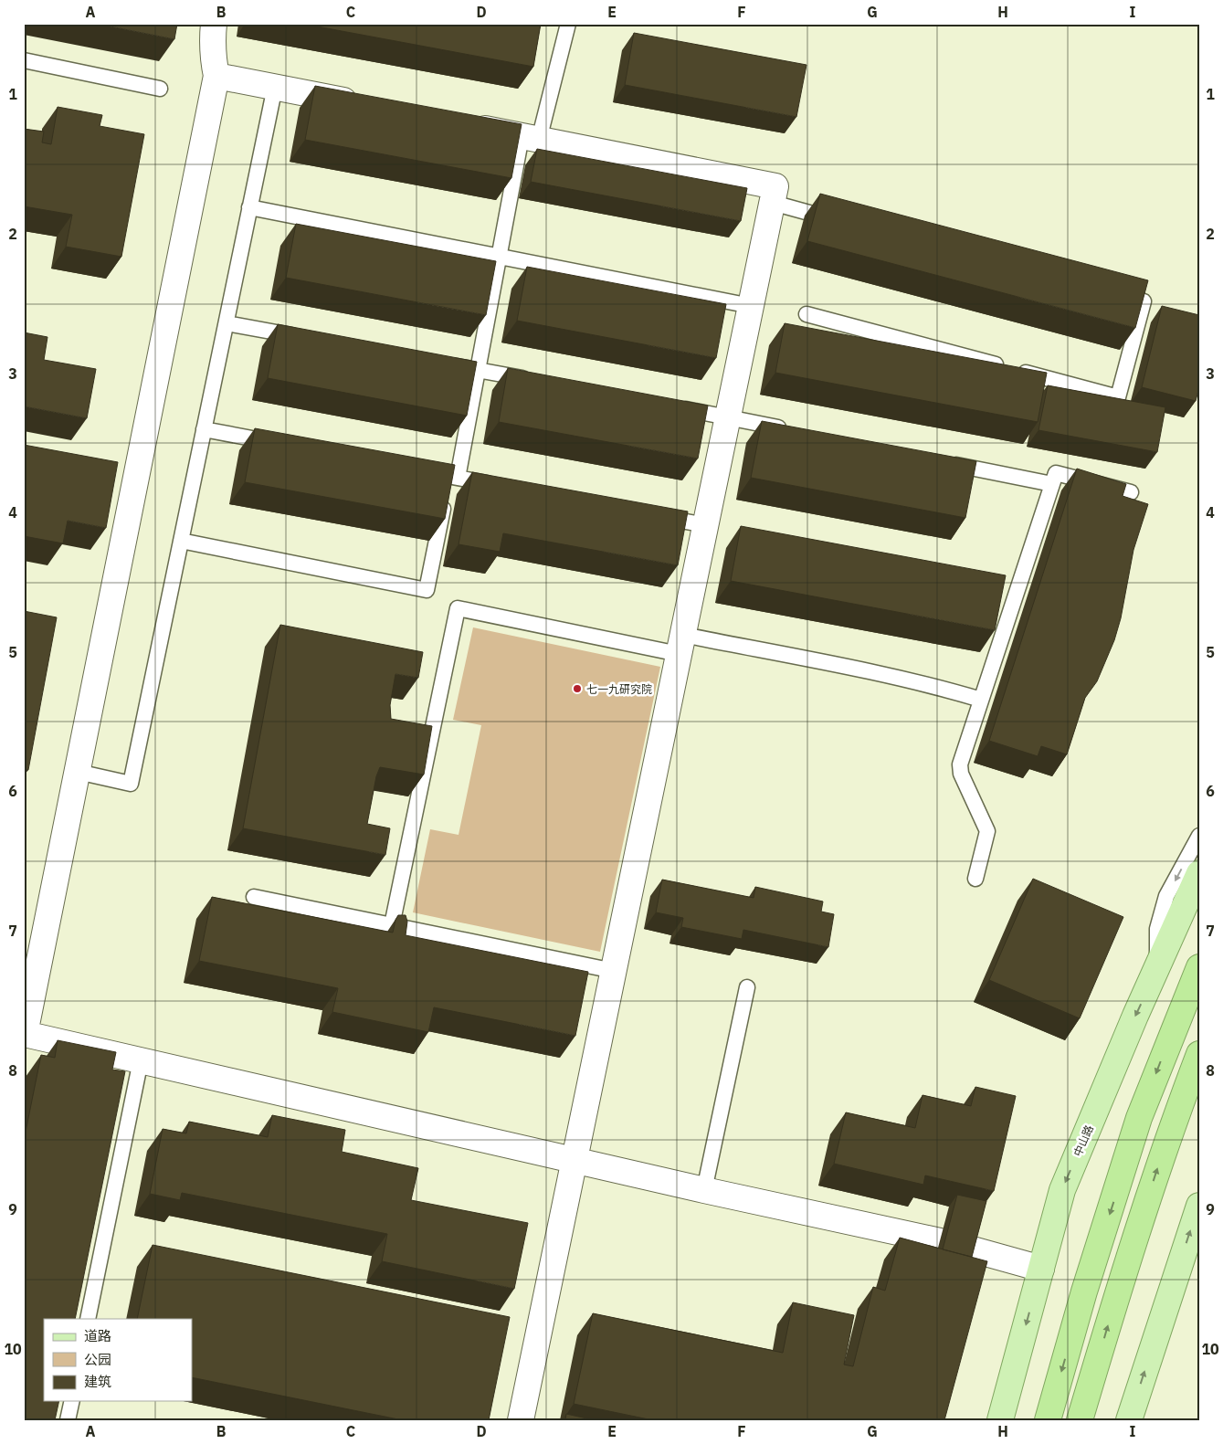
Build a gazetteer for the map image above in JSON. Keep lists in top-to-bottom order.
{
  "streets": {
    "main road": ["中山路"]
  },
  "places": ["七一九研究院"],
  "legend": ["道路", "公园", "建筑"],
  "grid": {
    "columns": [
      "A",
      "B",
      "C",
      "D",
      "E",
      "F",
      "G",
      "H",
      "I"
    ],
    "rows": [
      "1",
      "2",
      "3",
      "4",
      "5",
      "6",
      "7",
      "8",
      "9",
      "10"
    ]
  }
}
